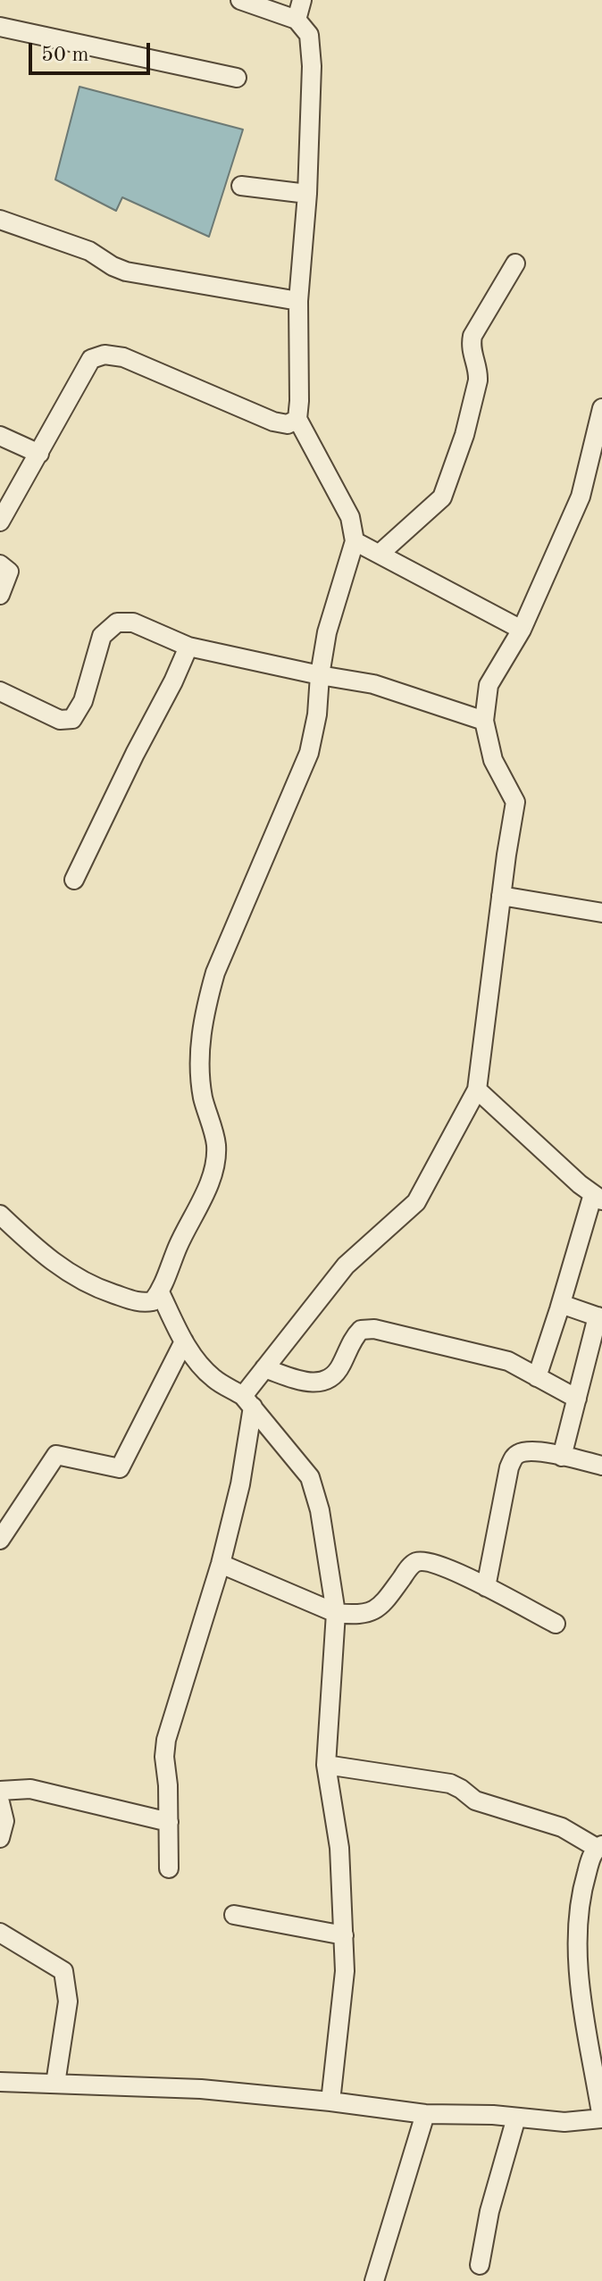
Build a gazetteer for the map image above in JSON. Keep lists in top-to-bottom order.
{
  "scale_bar": "50 m"
}
